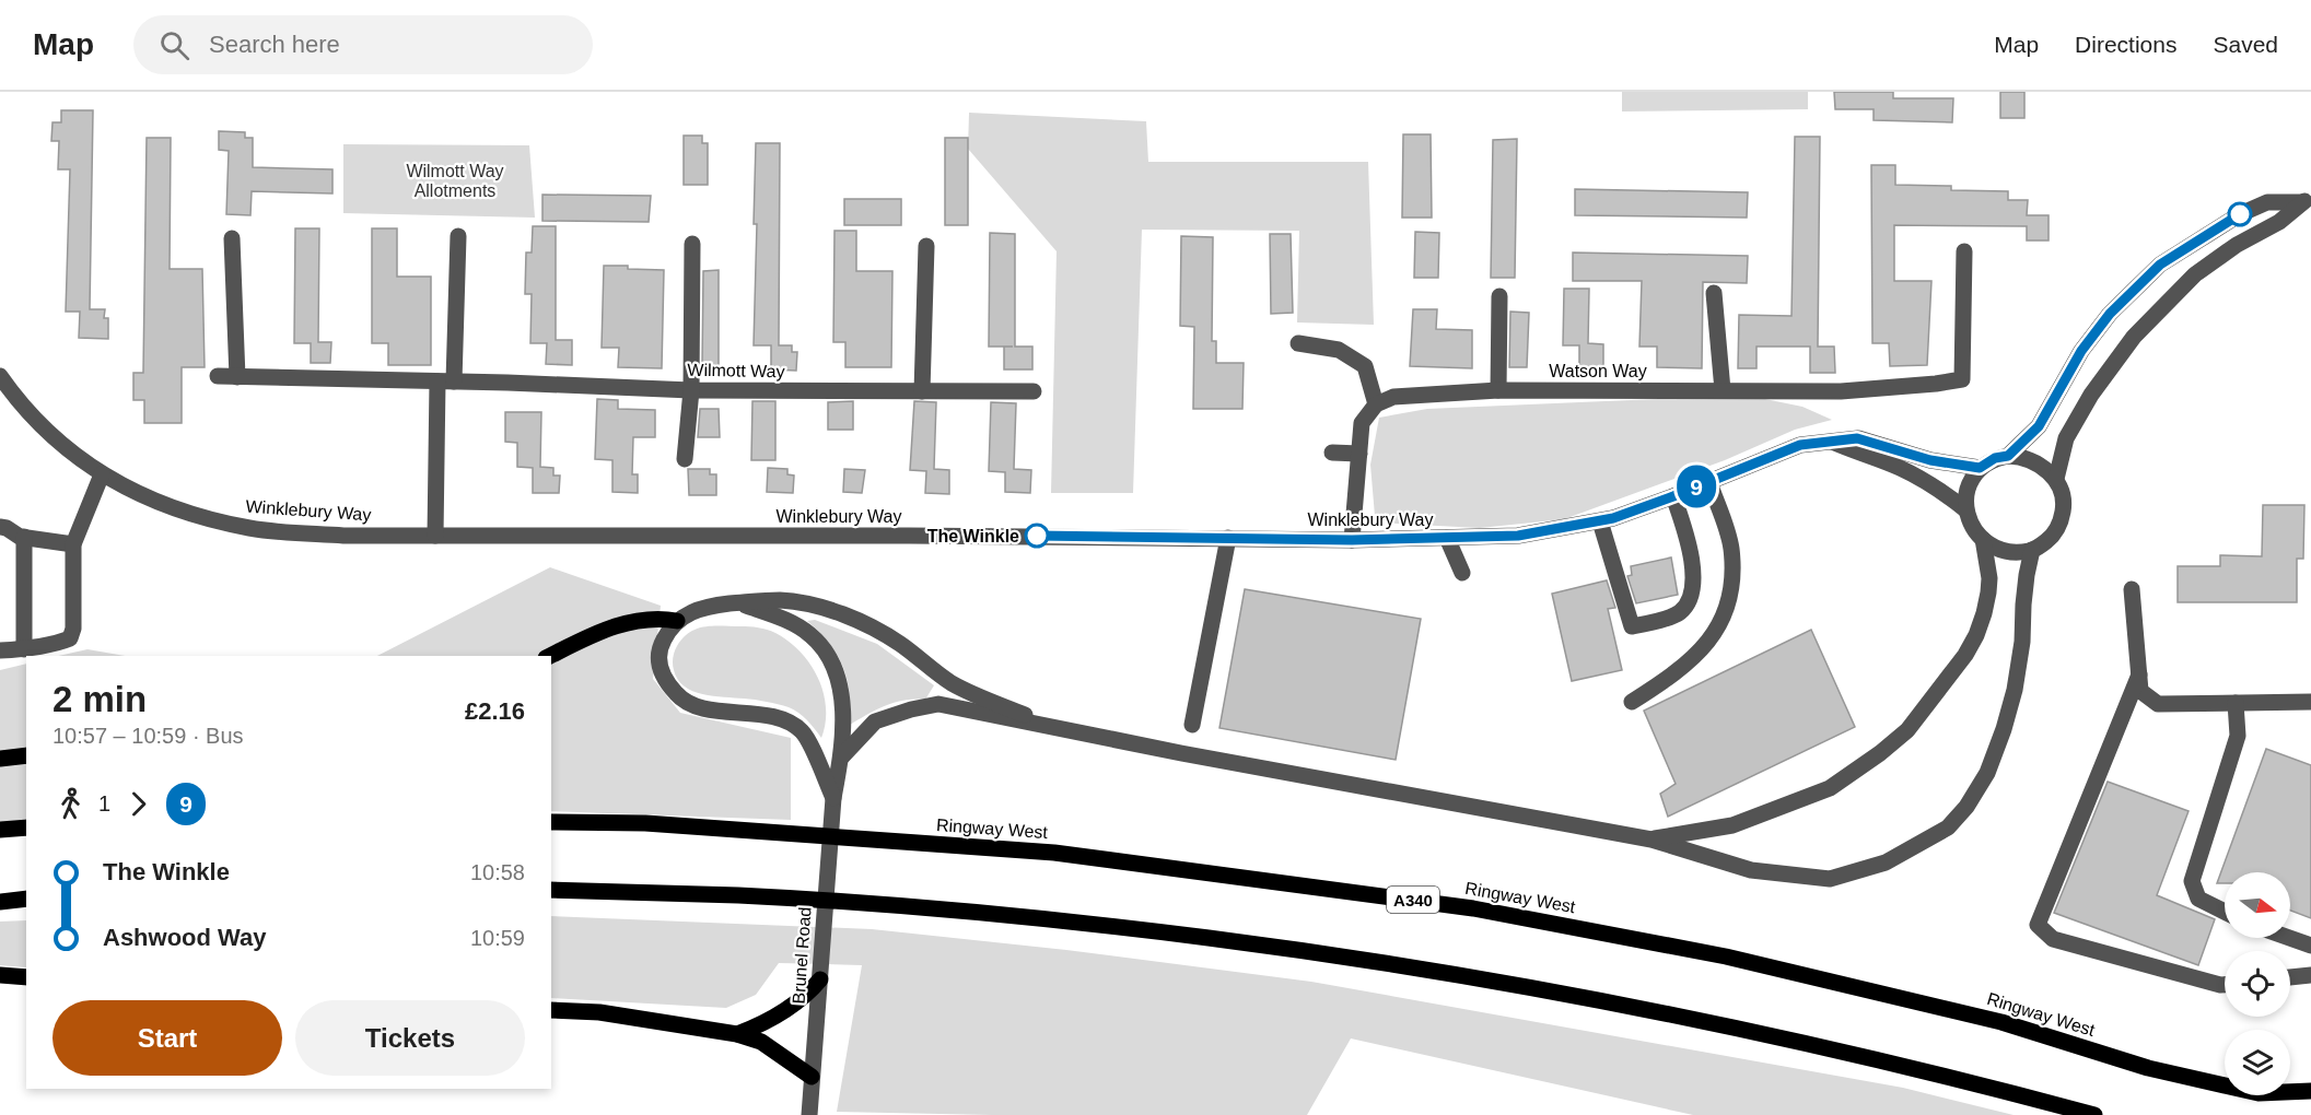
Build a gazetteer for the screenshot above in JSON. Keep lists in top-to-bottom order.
{
  "streets": {
    "main road": ["Ringway West", "A340"],
    "street": [
      "Wilmott Way",
      "Watson Way",
      "Winklebury Way",
      "Brunel Road"
    ]
  },
  "parks": ["Wilmott Way Allotments"],
  "places": ["The Winkle"],
  "lines": ["bus line 9"],
  "north": "right",
  "page": {
    "header": "Map",
    "search": "Search here",
    "nav": ["Map", "Directions", "Saved"],
    "on_map": "9",
    "heading": ["2 min", "10:57 – 10:59 · Bus", "£2.16"],
    "legs": ["1", "9"],
    "list": [
      {
        "name": "The Winkle",
        "value": "10:58"
      },
      {
        "name": "Ashwood Way",
        "value": "10:59"
      }
    ],
    "buttons": ["Start", "Tickets"]
  }
}
